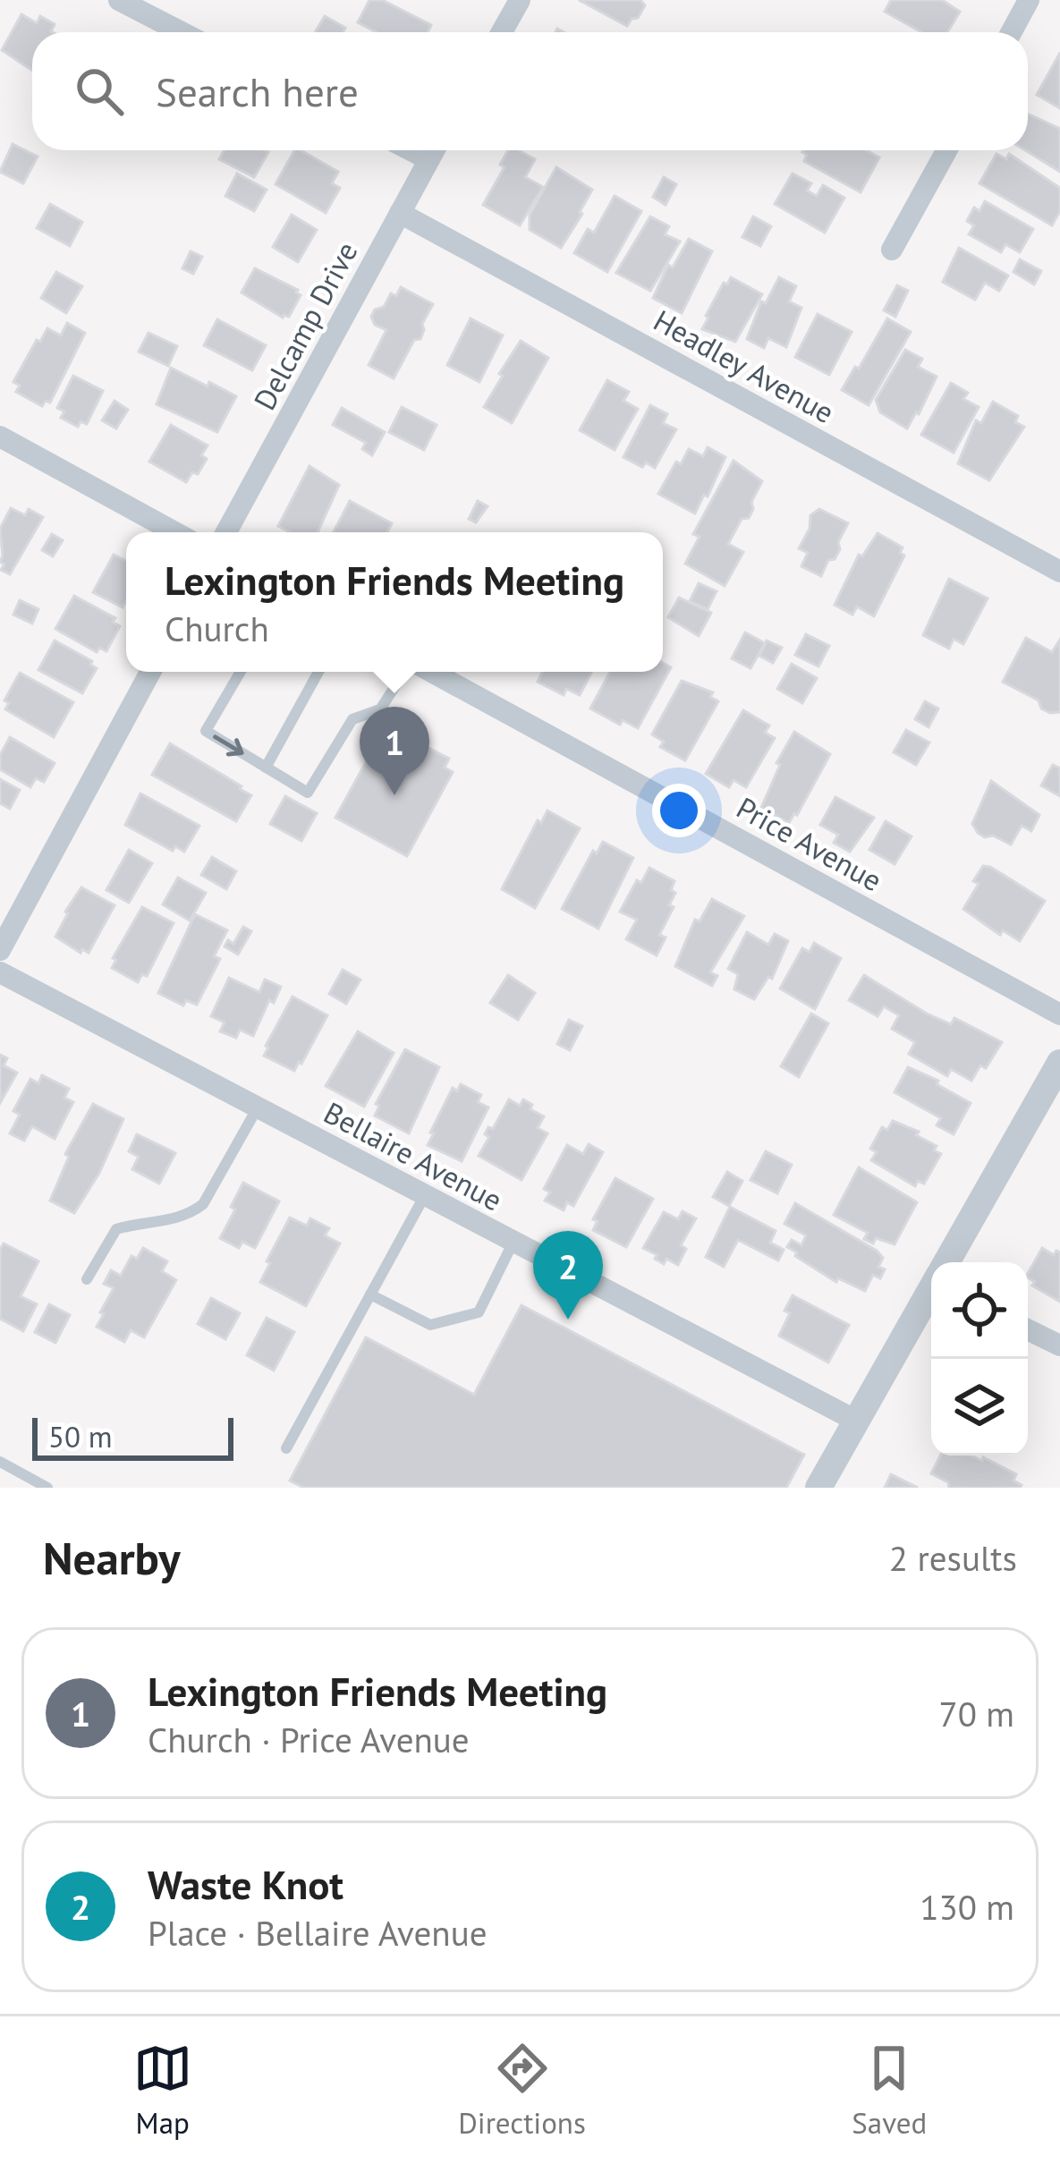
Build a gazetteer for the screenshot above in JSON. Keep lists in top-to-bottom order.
{
  "streets": {
    "street": [
      "Delcamp Drive",
      "Headley Avenue",
      "Price Avenue",
      "Bellaire Avenue"
    ]
  },
  "crossings": [
    ["Delcamp Drive", "Headley Avenue"]
  ],
  "scale_bar": "50 m",
  "page": {
    "search": "Search here",
    "popup": ["Lexington Friends Meeting", "Church"],
    "pins": ["1", "2"],
    "scale": "50 m",
    "heading": ["Nearby", "2 results"],
    "list": [
      {
        "mark": "1",
        "name": "Lexington Friends Meeting",
        "note": "Church · Price Avenue",
        "value": "70 m"
      },
      {
        "mark": "2",
        "name": "Waste Knot",
        "note": "Place · Bellaire Avenue",
        "value": "130 m"
      }
    ],
    "nav": ["Map", "Directions", "Saved"]
  }
}
